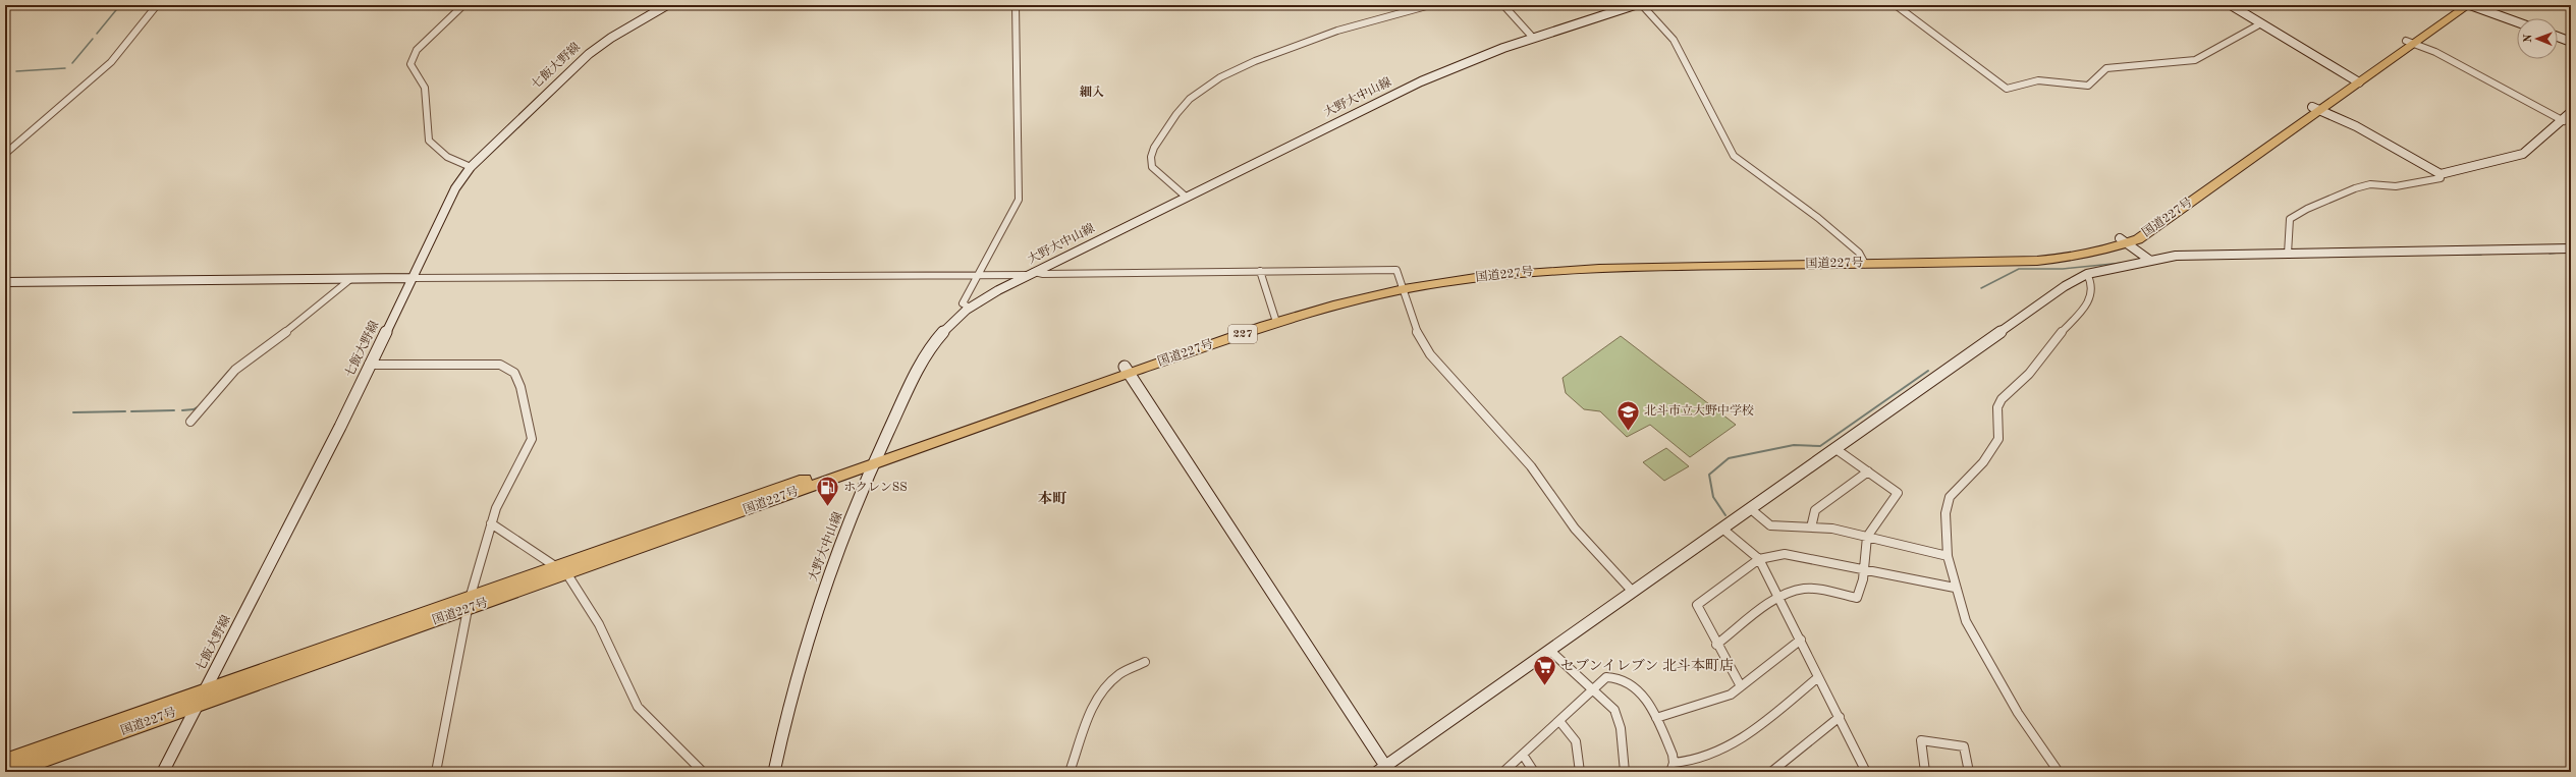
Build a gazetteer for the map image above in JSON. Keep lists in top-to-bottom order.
{
  "streets": {
    "highway": ["国道227号", "227"],
    "street": ["七飯大野線", "大野大中山線"]
  },
  "crossings": [
    ["七飯大野線", "国道227号"],
    ["大野大中山線", "国道227号"]
  ],
  "districts": ["細入", "本町"],
  "places": {
    "school or university": ["北斗市立大野中学校"],
    "fuel station": ["ホクレンSS"],
    "supermarket": ["セブンイレブン 北斗本町店"]
  },
  "north": "left"
}
